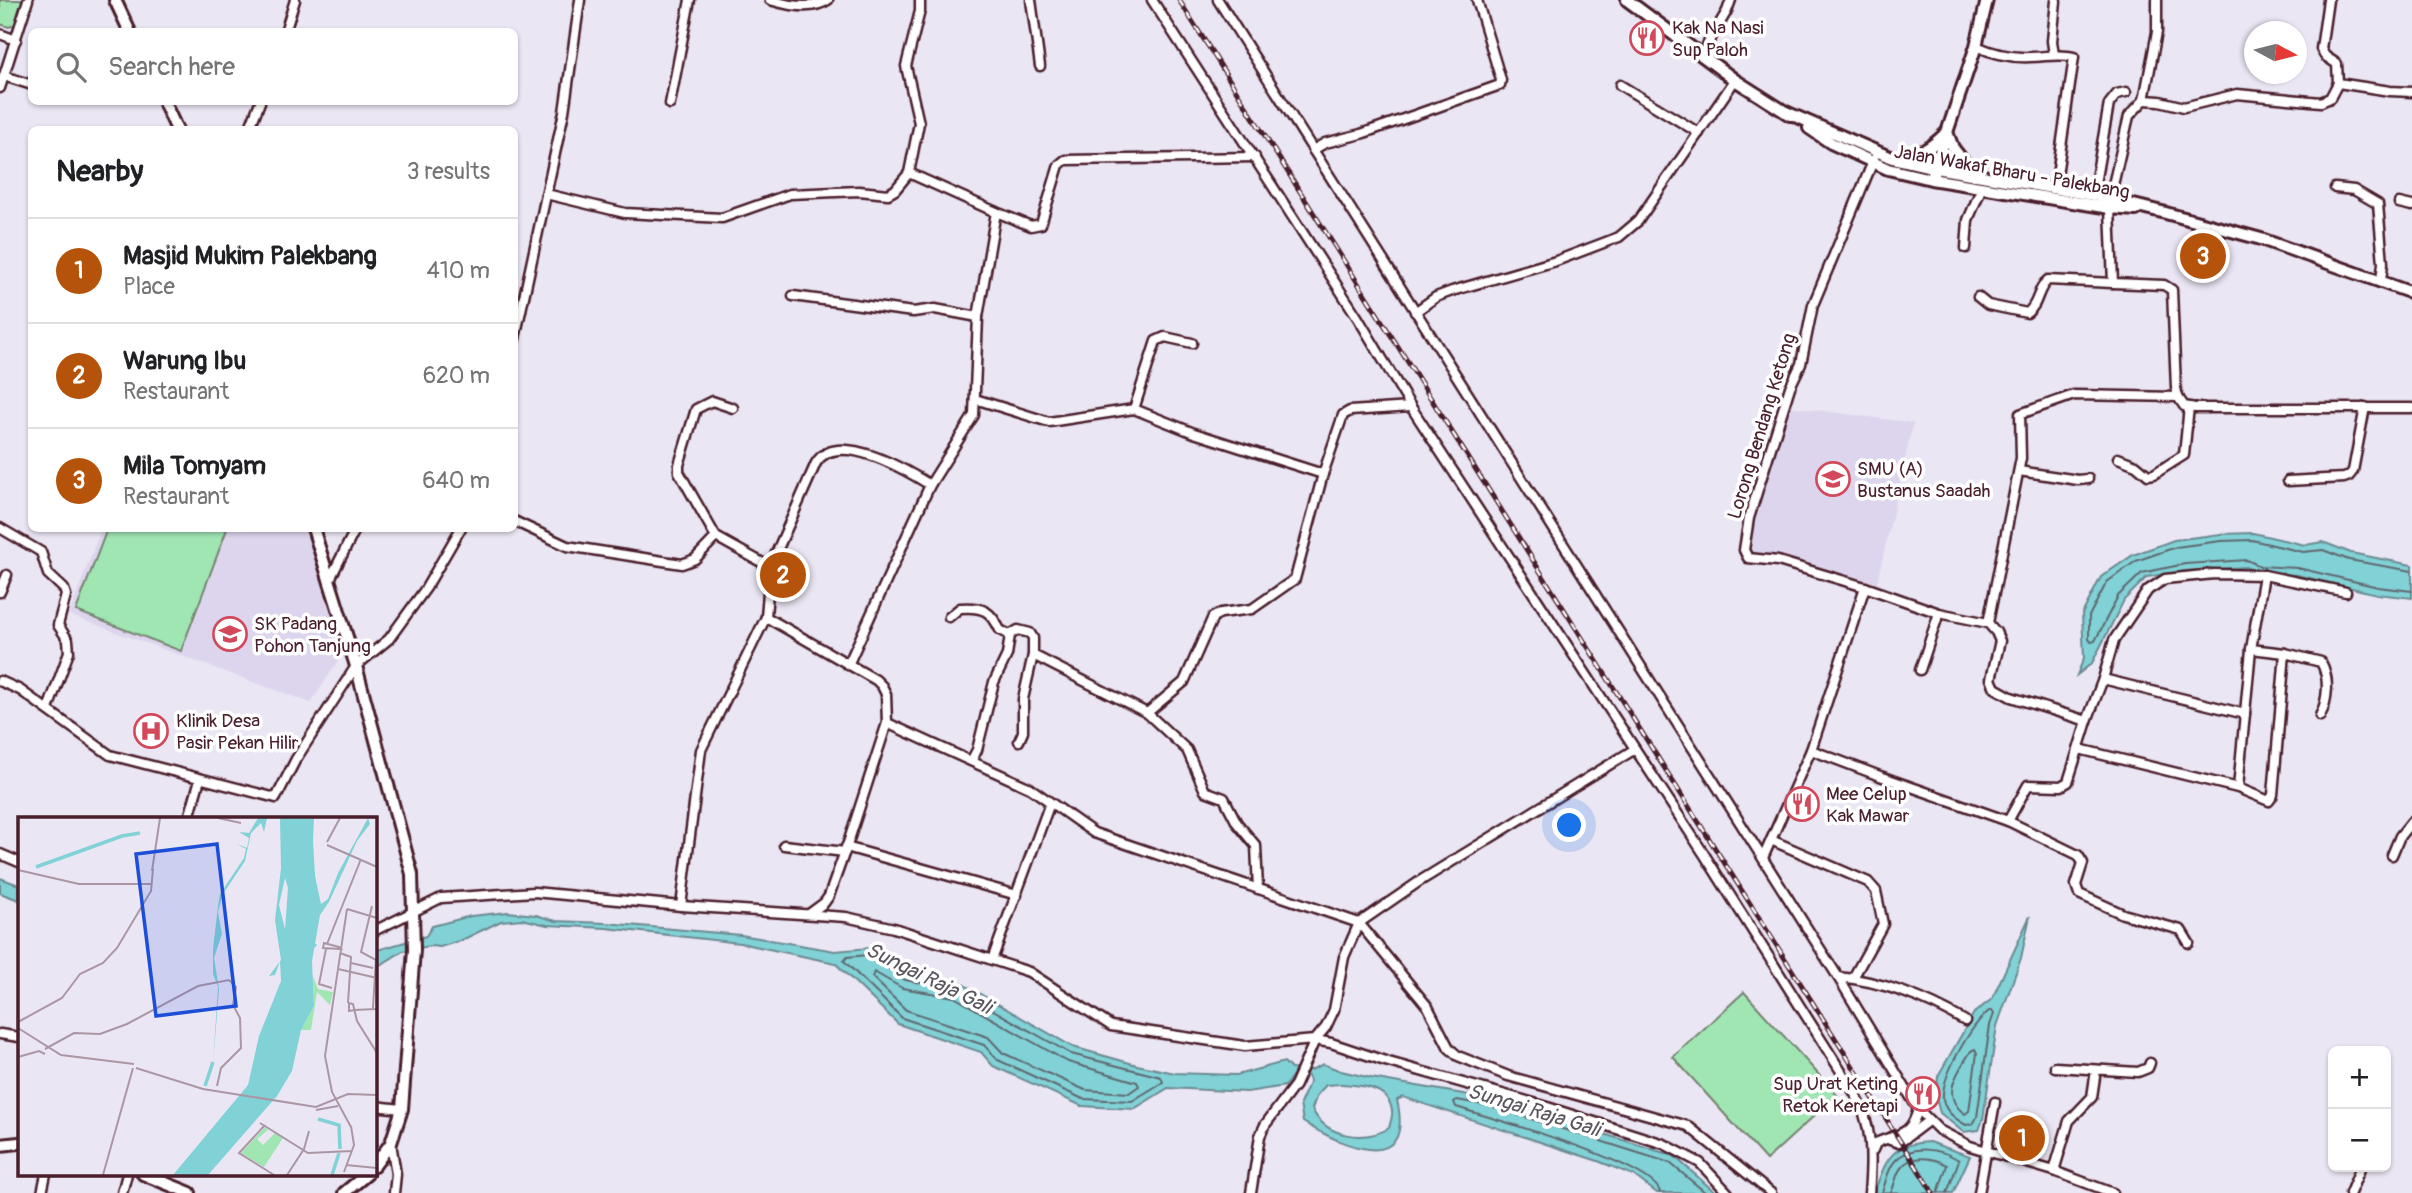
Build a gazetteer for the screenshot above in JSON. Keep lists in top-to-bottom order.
{
  "streets": {
    "main road": ["Jalan Wakaf Bharu - Palekbang"],
    "street": ["Lorong Bendang Ketong"]
  },
  "crossings": [
    ["Jalan Wakaf Bharu - Palekbang", "Lorong Bendang Ketong"]
  ],
  "water": ["Sungai Raja Gali"],
  "places": {
    "restaurant": ["Kak Na Nasi Sup Paloh", "Mee Celup Kak Mawar", "Sup Urat Keting Retok Keretapi"],
    "school or university": ["SMU (A) Bustanus Saadah", "SK Padang Pohon Tanjung"],
    "hospital": ["Klinik Desa Pasir Pekan Hilir"]
  },
  "north": "right",
  "page": {
    "search": "Search here",
    "heading": ["Nearby", "3 results"],
    "list": [
      {
        "mark": "1",
        "name": "Masjid Mukim Palekbang",
        "note": "Place",
        "value": "410 m"
      },
      {
        "mark": "2",
        "name": "Warung Ibu",
        "note": "Restaurant",
        "value": "620 m"
      },
      {
        "mark": "3",
        "name": "Mila Tomyam",
        "note": "Restaurant",
        "value": "640 m"
      }
    ],
    "pins": ["3", "2", "1"],
    "map_buttons": ["+", "−"]
  }
}
